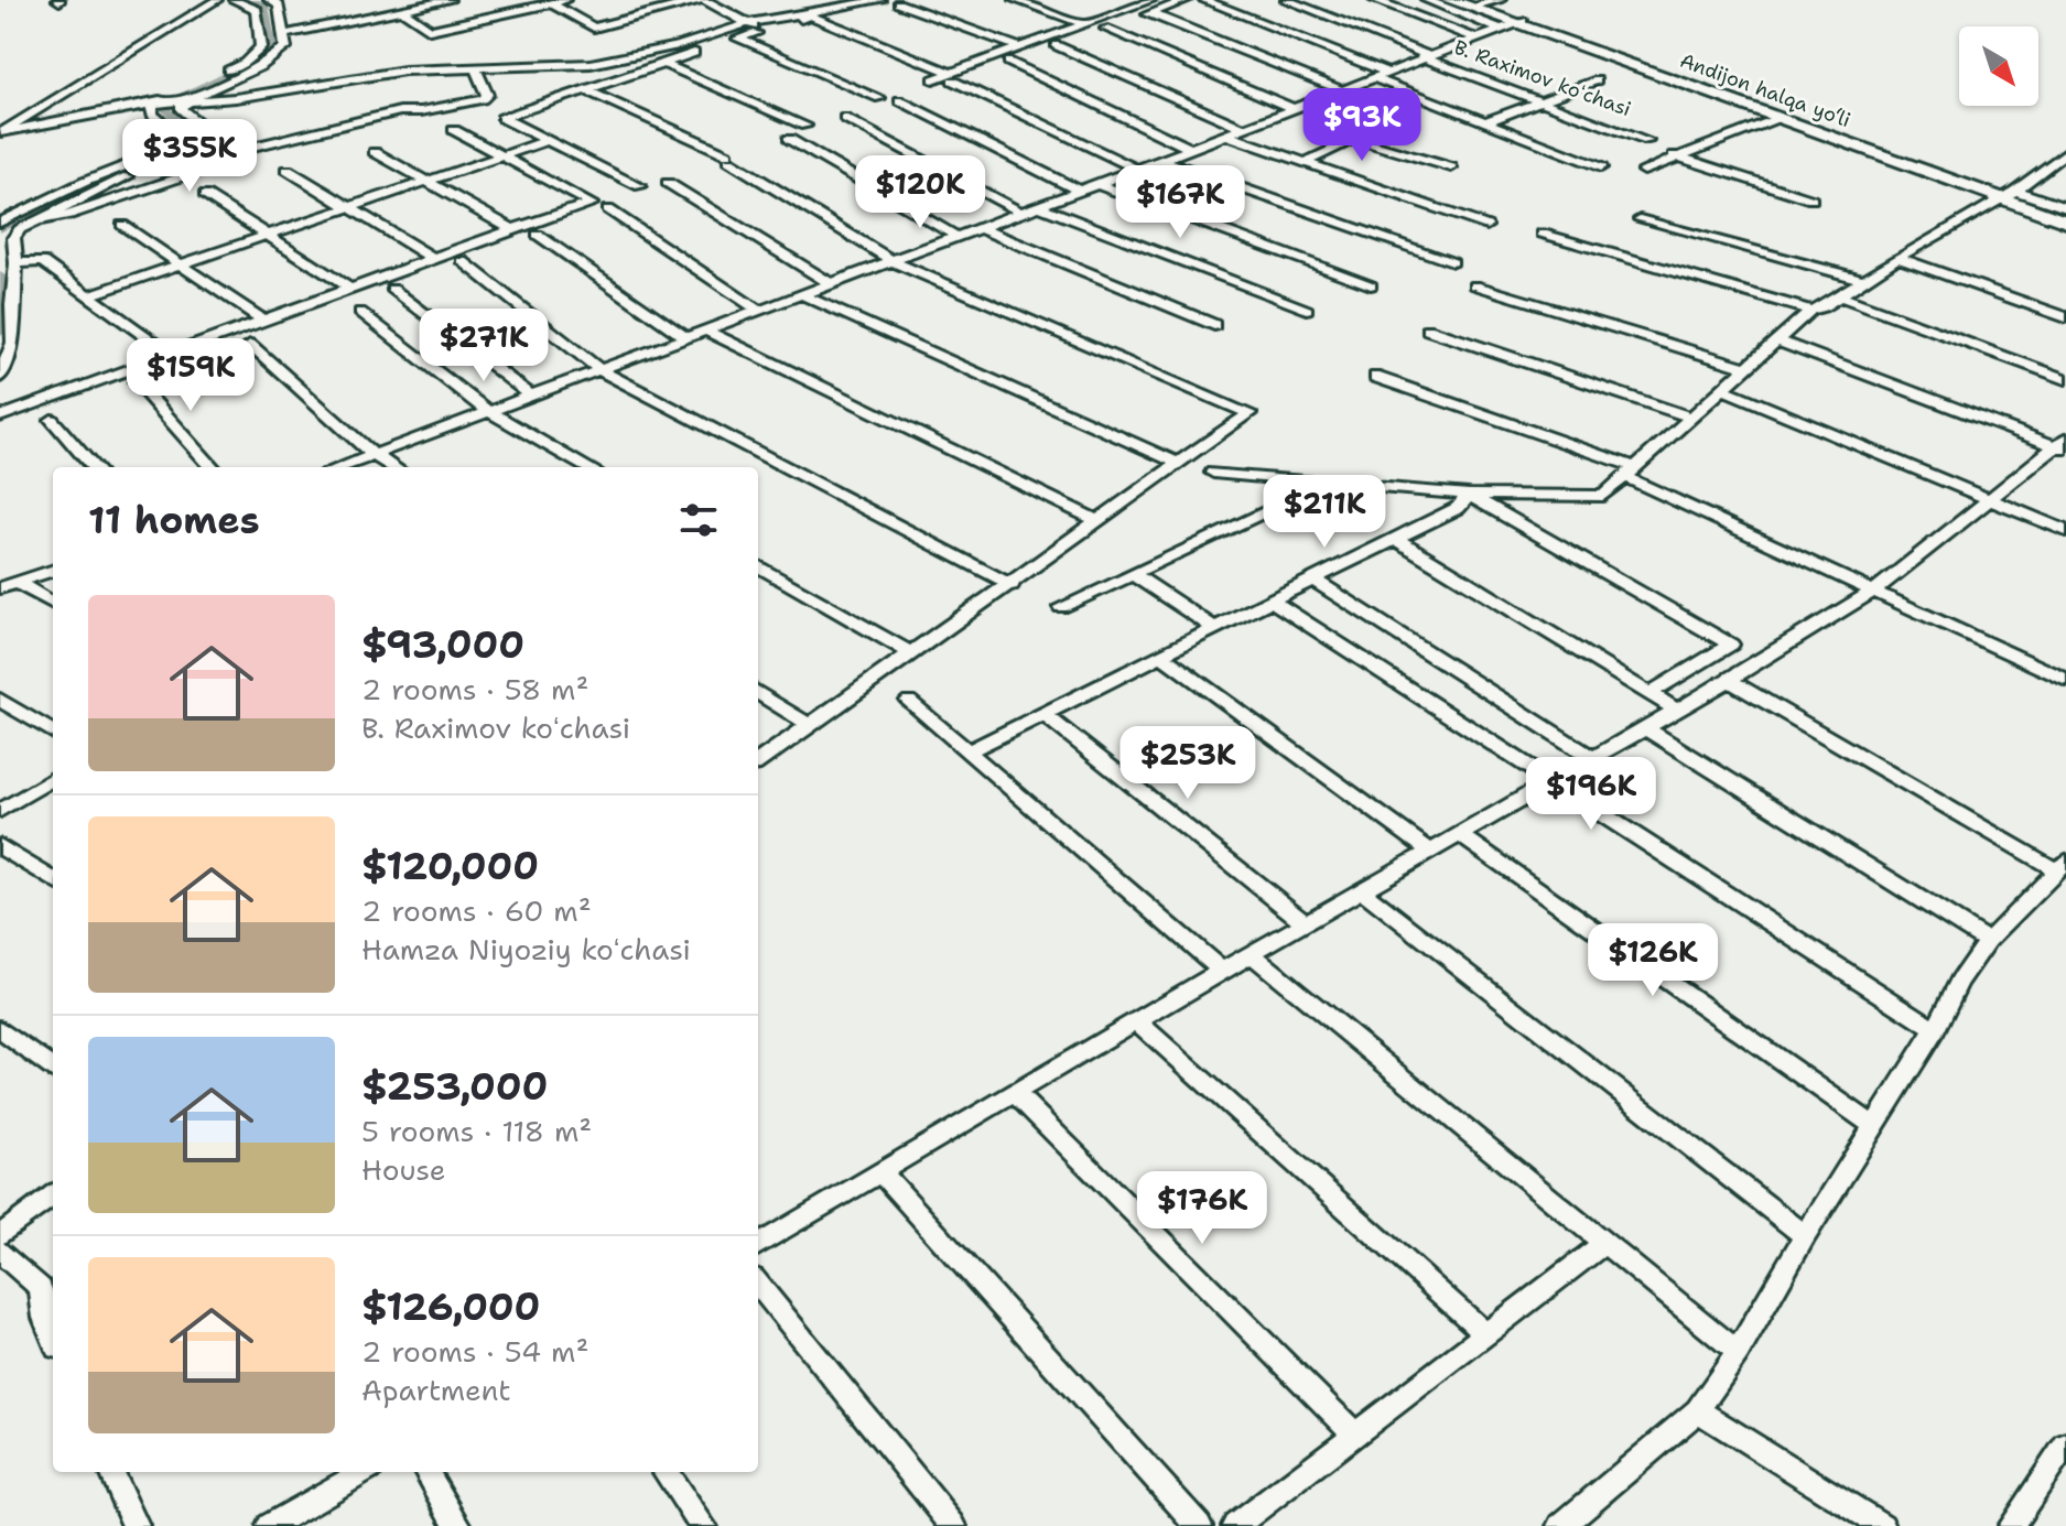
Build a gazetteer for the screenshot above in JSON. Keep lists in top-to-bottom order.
{
  "streets": {
    "highway": ["Andijon halqa yo‘li"],
    "street": ["B. Raximov koʻchasi"]
  },
  "north": "bottom right",
  "page": {
    "price": [
      "$93K",
      "$355K",
      "$120K",
      "$167K",
      "$271K",
      "$159K",
      "$211K",
      "$253K",
      "$196K",
      "$126K",
      "$176K"
    ],
    "heading": "11 homes",
    "list": [
      {
        "name": "$93,000",
        "note": "2 rooms · 58 m² · B. Raximov koʻchasi"
      },
      {
        "name": "$120,000",
        "note": "2 rooms · 60 m² · Hamza Niyoziy koʻchasi"
      },
      {
        "name": "$253,000",
        "note": "5 rooms · 118 m² · House"
      },
      {
        "name": "$126,000",
        "note": "2 rooms · 54 m² · Apartment"
      }
    ]
  }
}
